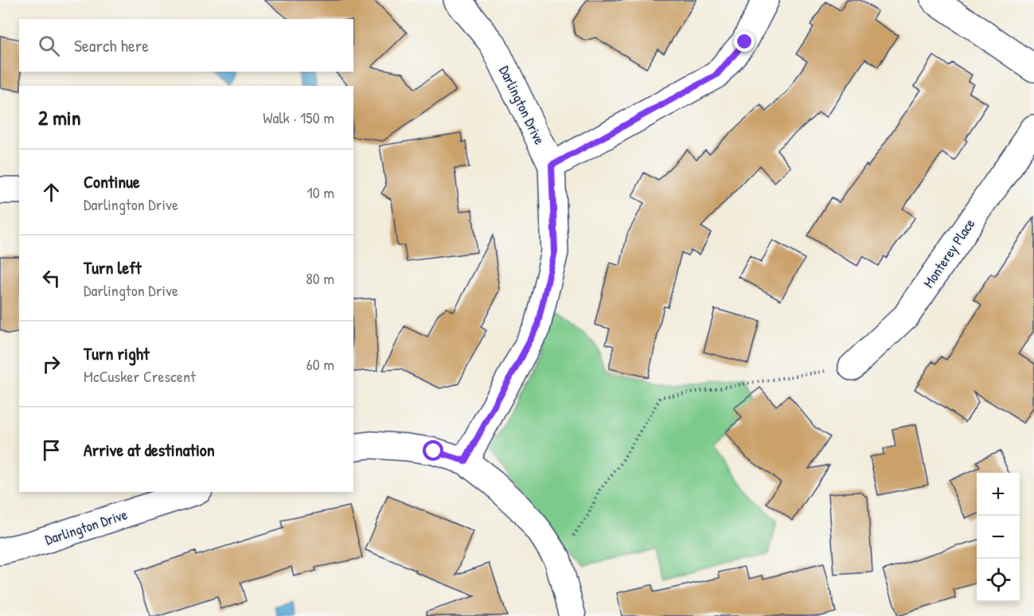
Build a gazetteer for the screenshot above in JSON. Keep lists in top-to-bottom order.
{
  "streets": {
    "street": ["Darlington Drive", "Monterey Place"]
  },
  "page": {
    "search": "Search here",
    "heading": ["2 min", "Walk · 150 m"],
    "list": [
      ["Continue", "Darlington Drive", "10 m"],
      ["Turn left", "Darlington Drive", "80 m"],
      ["Turn right", "McCusker Crescent", "60 m"],
      "Arrive at destination"
    ],
    "map_buttons": ["+", "−"]
  }
}
